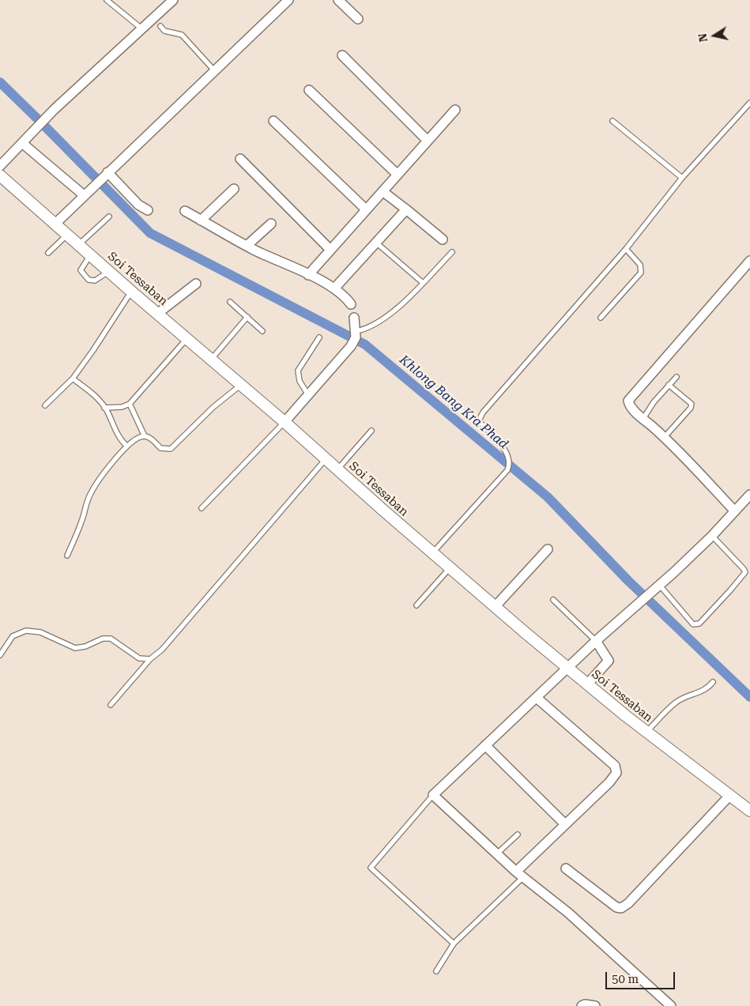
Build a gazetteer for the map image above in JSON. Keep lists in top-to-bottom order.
{
  "streets": {
    "street": ["Soi Tessaban"]
  },
  "water": ["Khlong Bang Kra Phad"],
  "scale_bar": "50 m",
  "north": "left"
}
